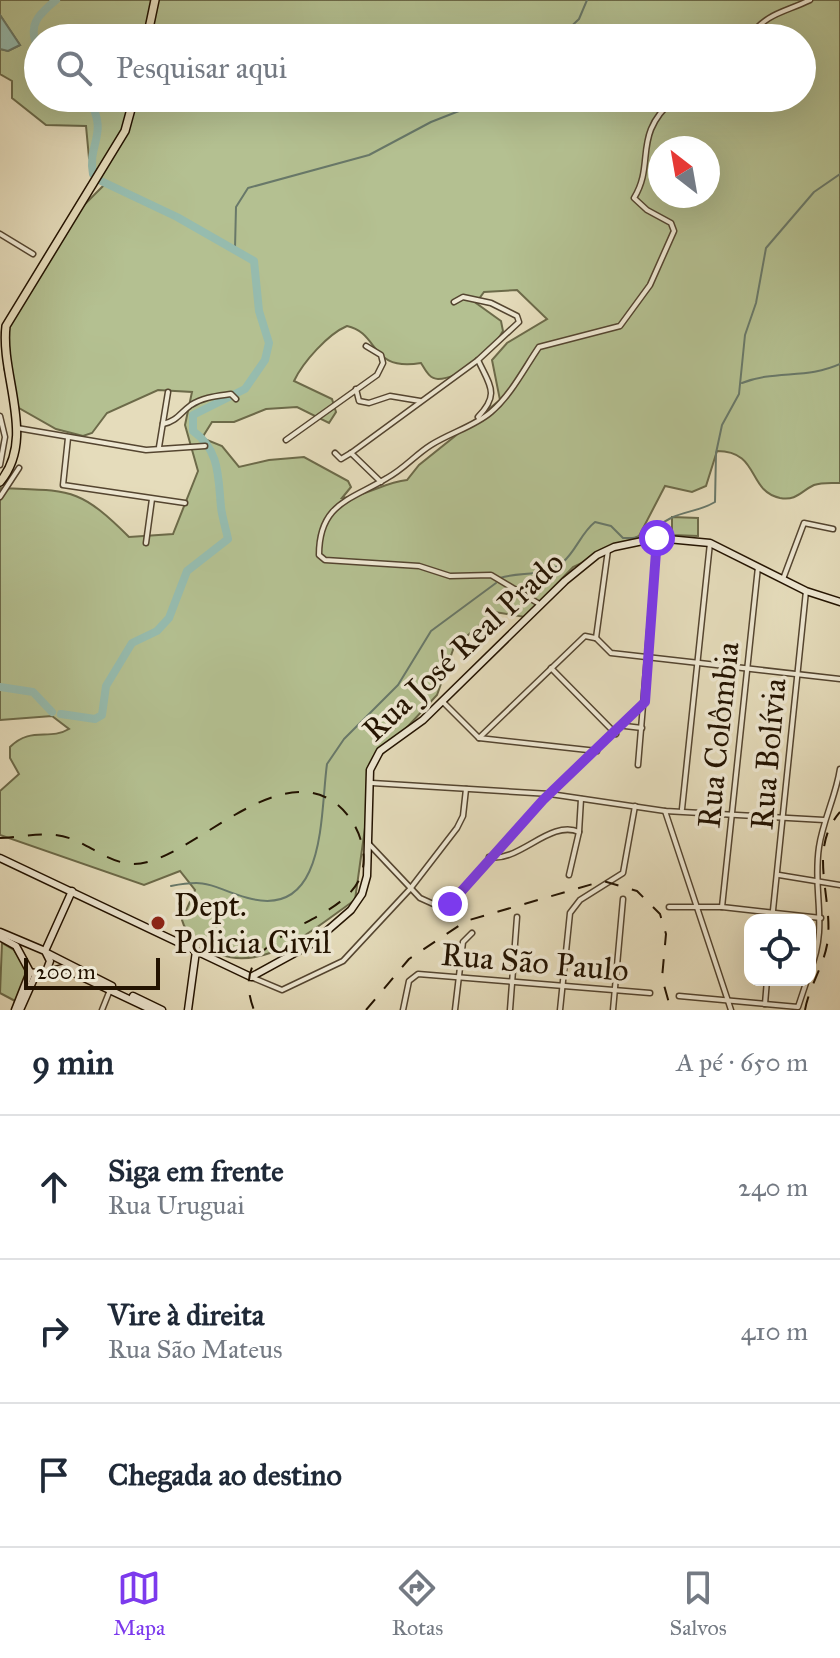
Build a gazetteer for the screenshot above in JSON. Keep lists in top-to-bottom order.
{
  "streets": {
    "street": [
      "Rua José Real Prado",
      "Rua Colômbia",
      "Rua Bolívia",
      "Rua São Paulo"
    ]
  },
  "crossings": [
    ["Rua José Real Prado", "Rua Colômbia"],
    ["Rua José Real Prado", "Rua Bolívia"]
  ],
  "places": ["Dept. Policia Civil"],
  "scale_bar": "200 m",
  "north": "top left",
  "page": {
    "search": "Pesquisar aqui",
    "scale": "200 m",
    "heading": ["9 min", "A pé · 650 m"],
    "list": [
      ["Siga em frente", "Rua Uruguai", "240 m"],
      ["Vire à direita", "Rua São Mateus", "410 m"],
      "Chegada ao destino"
    ],
    "nav": ["Mapa", "Rotas", "Salvos"]
  }
}
